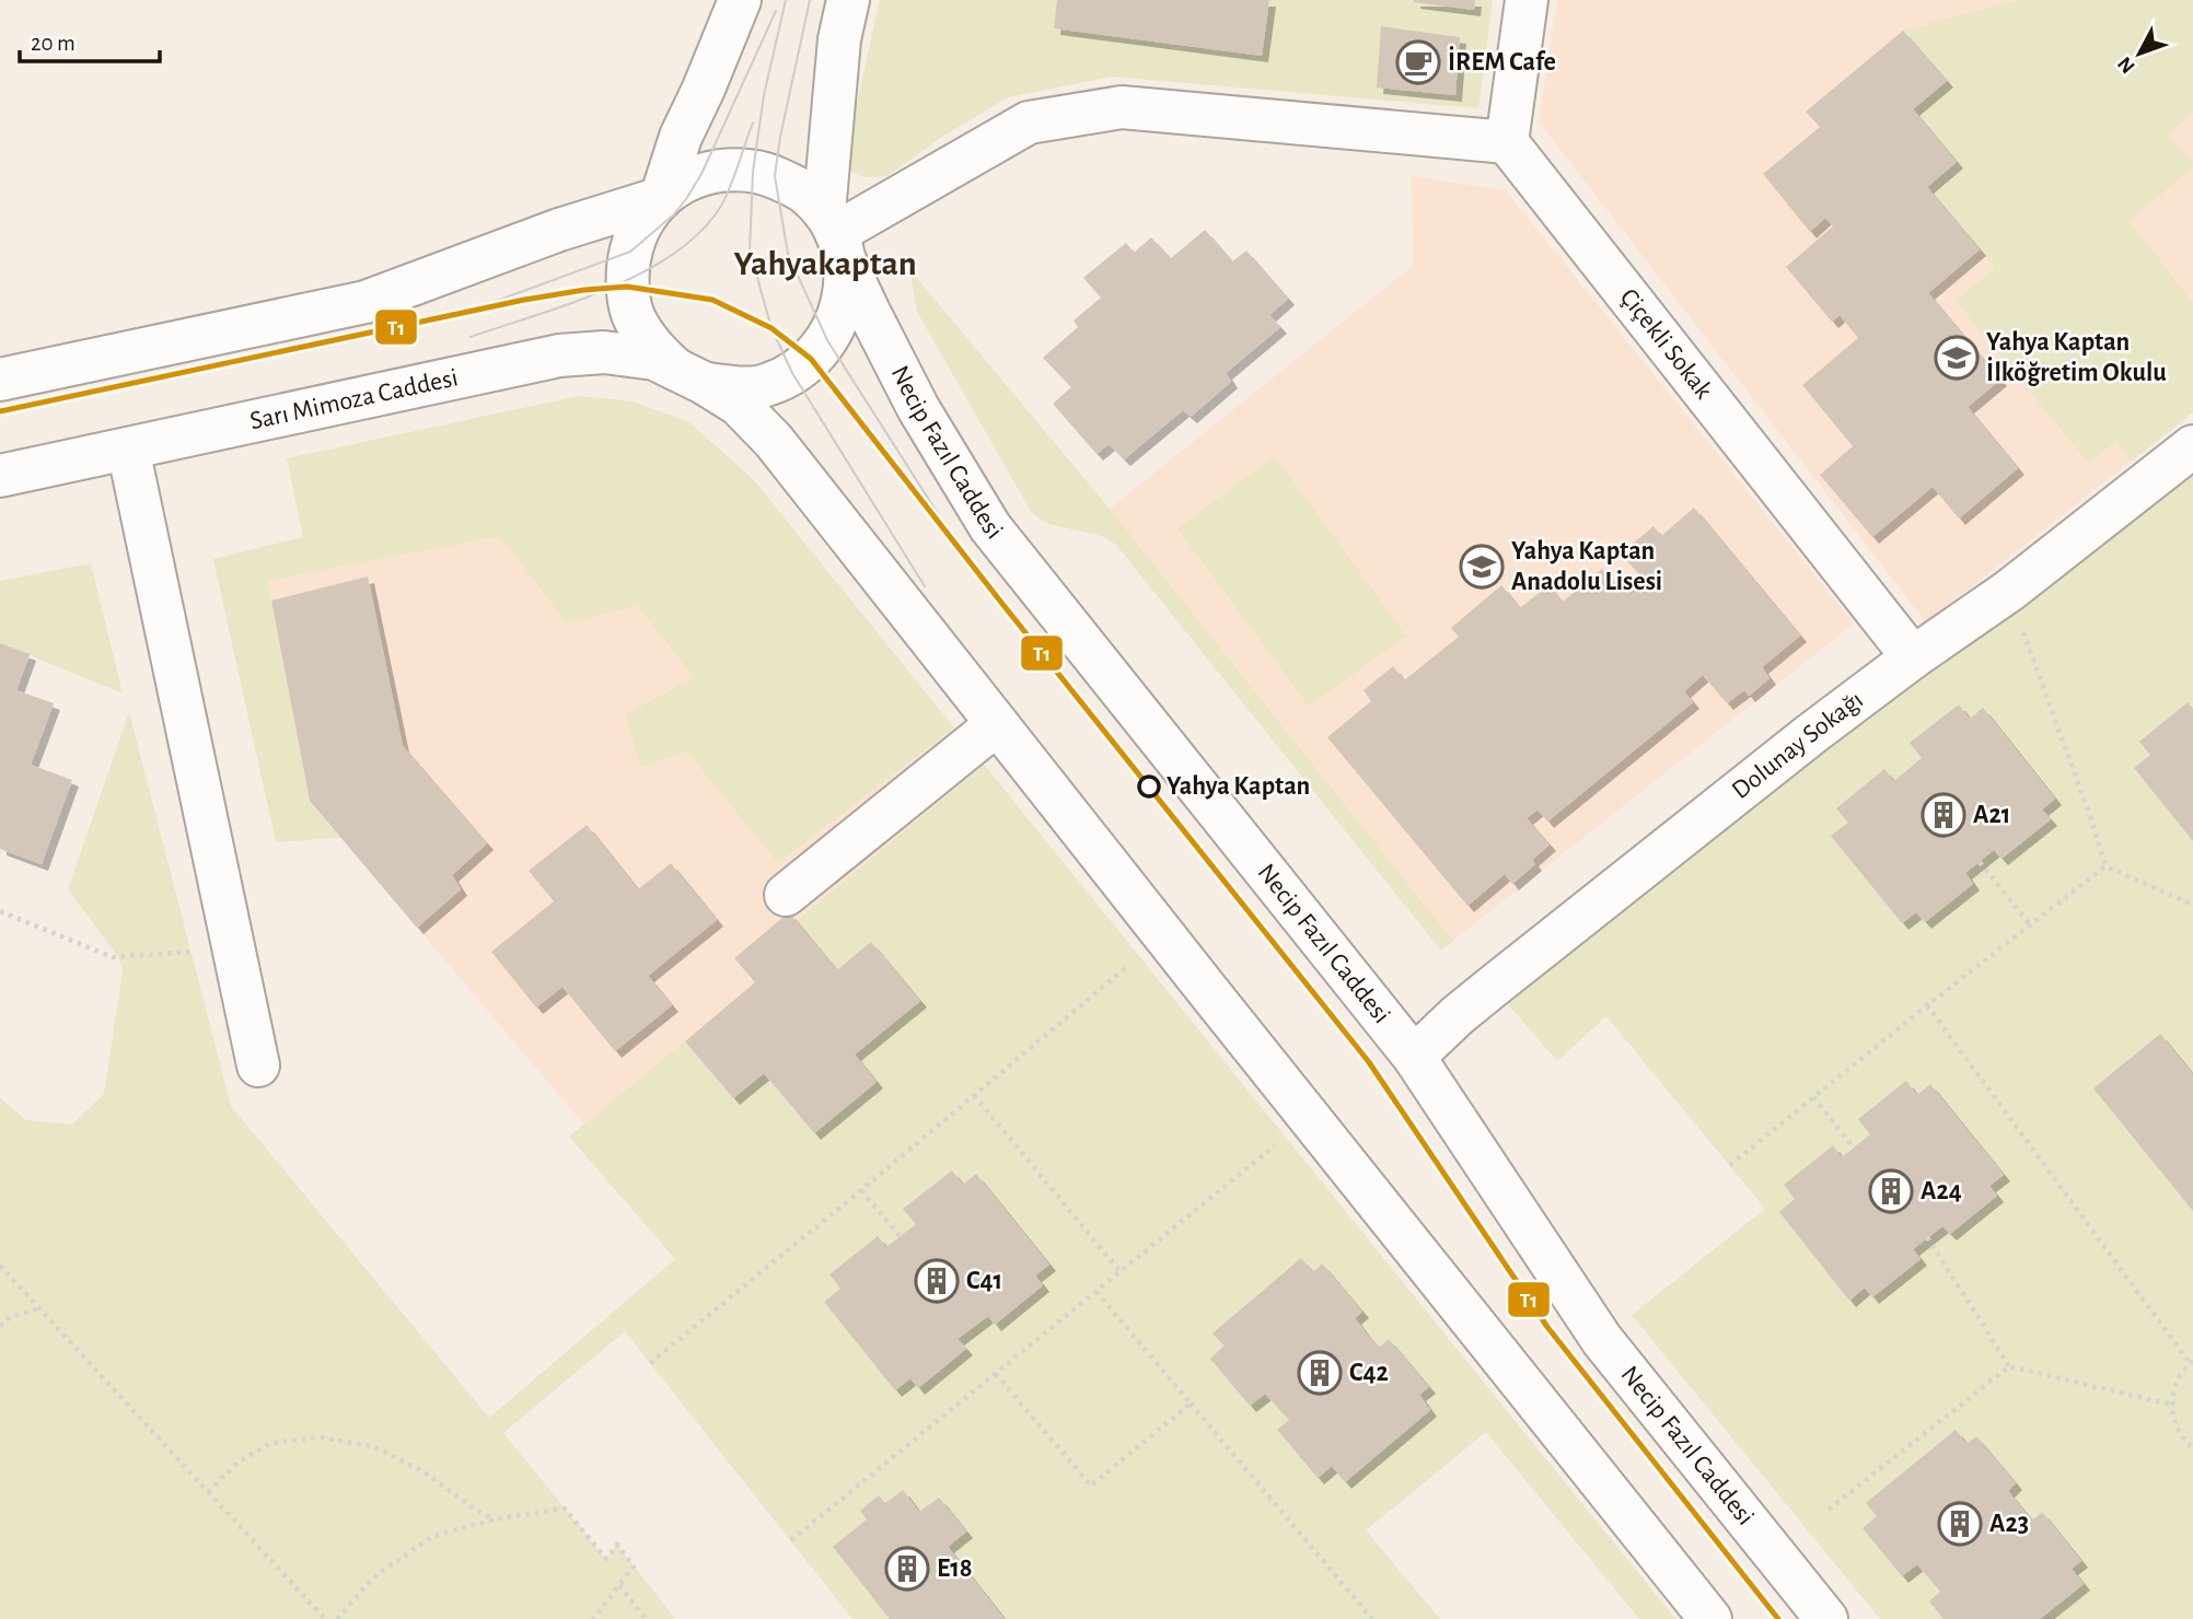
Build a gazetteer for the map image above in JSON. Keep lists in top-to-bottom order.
{
  "streets": {
    "main road": [
      "Çiçekli Sokak",
      "Sarı Mimoza Caddesi",
      "Necip Fazıl Caddesi",
      "Dolunay Sokağı"
    ]
  },
  "crossings": [
    ["Çiçekli Sokak", "Dolunay Sokağı"],
    ["Sarı Mimoza Caddesi", "Necip Fazıl Caddesi"],
    ["Necip Fazıl Caddesi", "Dolunay Sokağı"]
  ],
  "districts": ["Yahyakaptan"],
  "places": {
    "cafe": ["İREM Cafe"],
    "school or university": ["Yahya Kaptan İlköğretim Okulu", "Yahya Kaptan Anadolu Lisesi"],
    "other": ["Yahya Kaptan"],
    "building": [
      "A21",
      "A24",
      "C41",
      "C42",
      "A23",
      "E18"
    ]
  },
  "lines": ["transit line T1"],
  "scale_bar": "20 m",
  "north": "bottom left"
}
